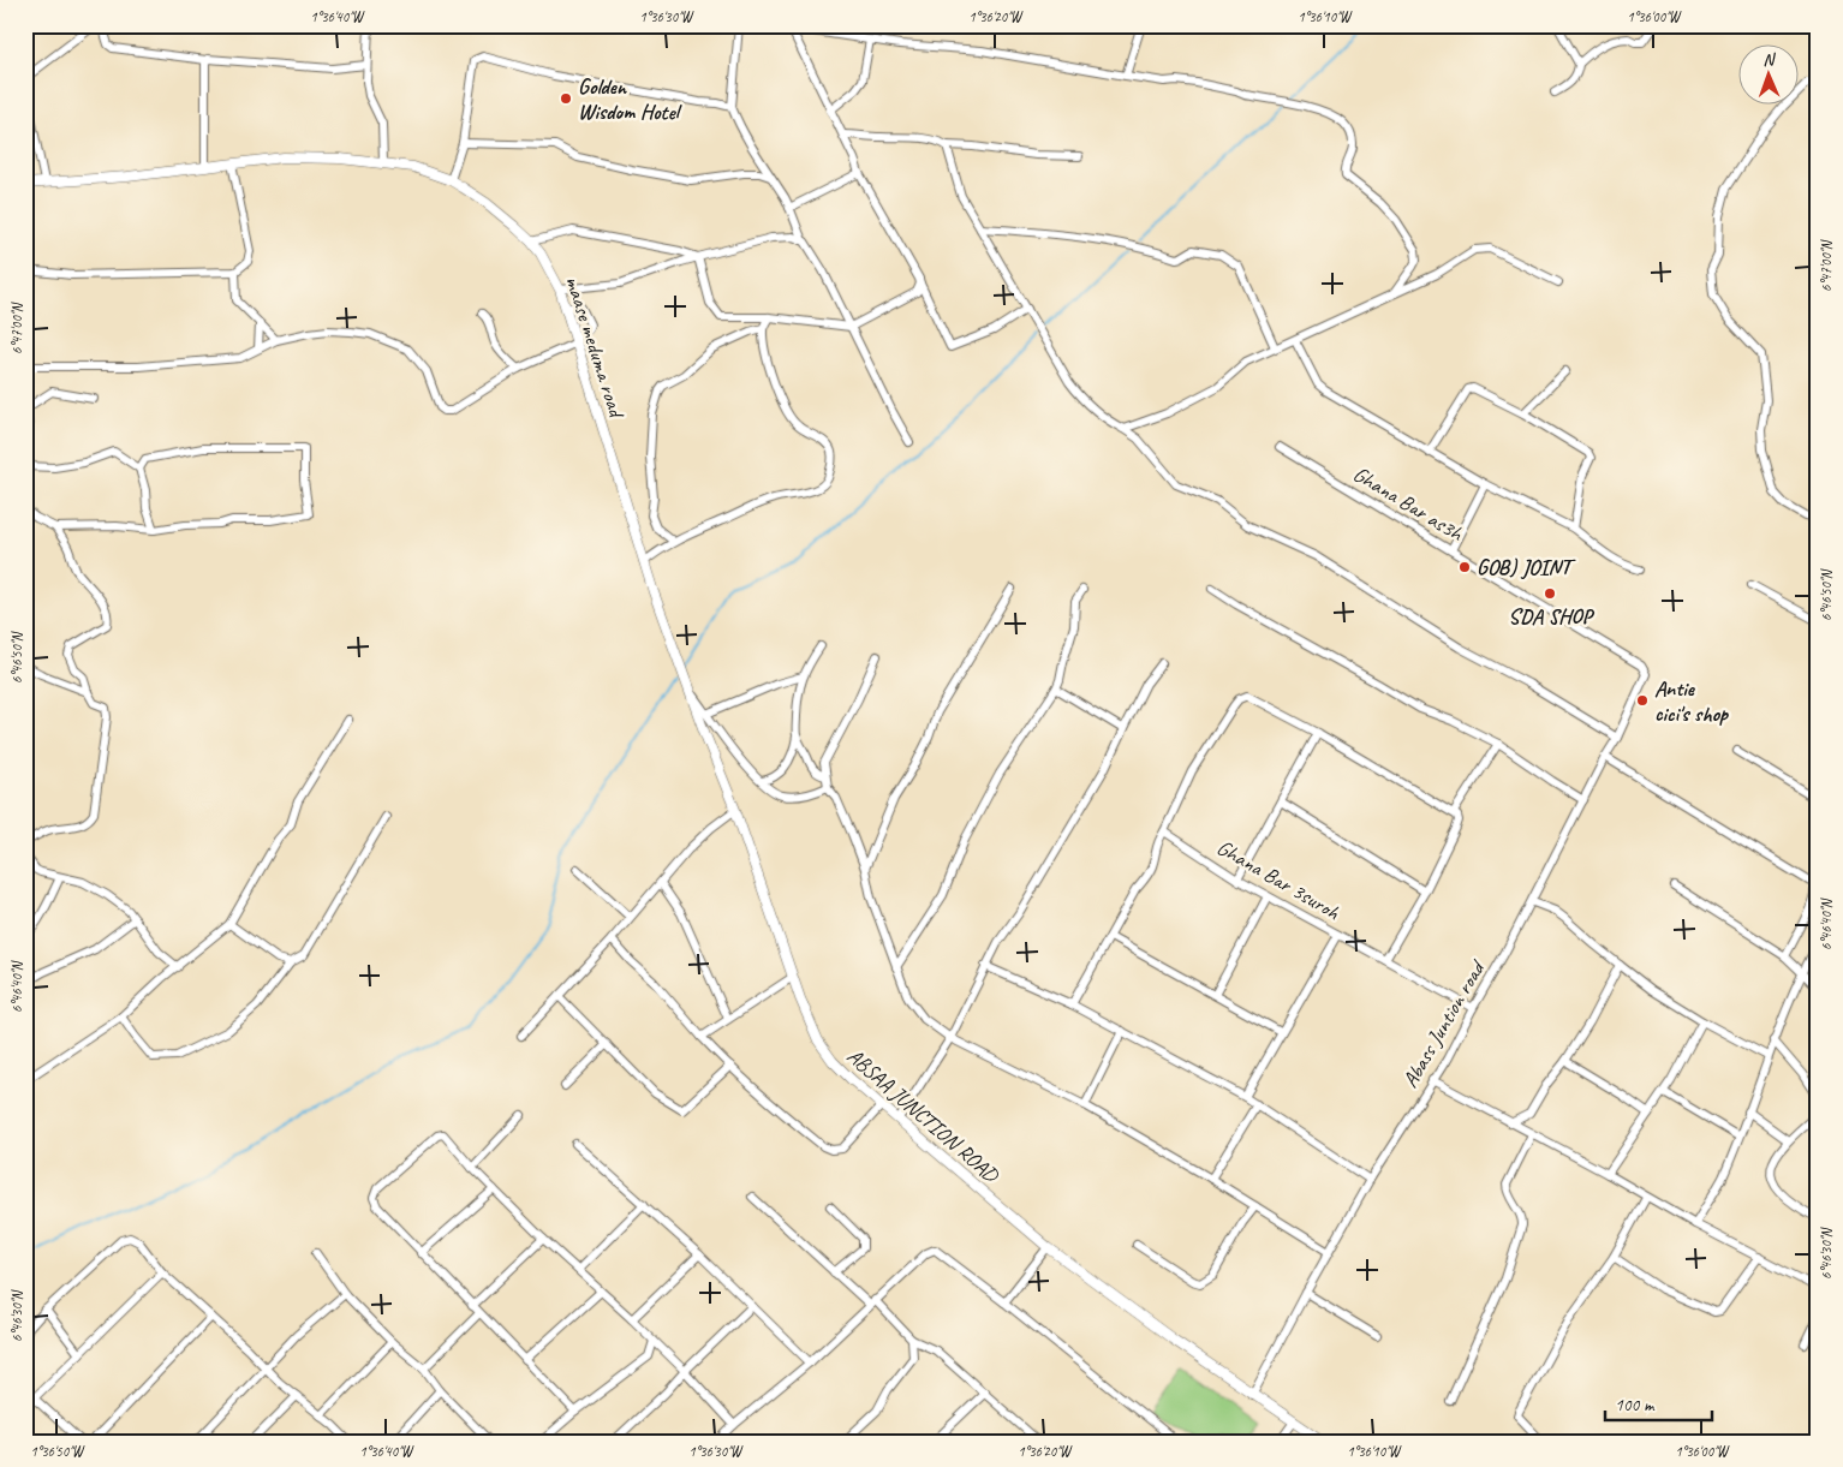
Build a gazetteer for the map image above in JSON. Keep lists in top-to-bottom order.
{
  "streets": {
    "street": [
      "maase meduma road",
      "Ghana Bar as3h",
      "Ghana Bar 3suroh",
      "Abass Juntion road",
      "ABSAA JUNCTION ROAD"
    ]
  },
  "crossings": [
    ["maase meduma road", "ABSAA JUNCTION ROAD"],
    ["Ghana Bar as3h", "Abass Juntion road"],
    ["Ghana Bar 3suroh", "Abass Juntion road"],
    ["Abass Juntion road", "ABSAA JUNCTION ROAD"]
  ],
  "places": [
    "Golden Wisdom Hotel",
    "GOB) JOINT",
    "SDA SHOP",
    "Antie cici's shop"
  ],
  "scale_bar": "100 m",
  "north": "top",
  "coordinates": [
    "1°36'40\"W",
    "1°36'30\"W",
    "1°36'20\"W",
    "1°36'10\"W",
    "1°36'00\"W",
    "6°47'00\"N",
    "6°46'50\"N",
    "6°46'40\"N",
    "6°46'30\"N",
    "1°36'50\"W"
  ]
}
